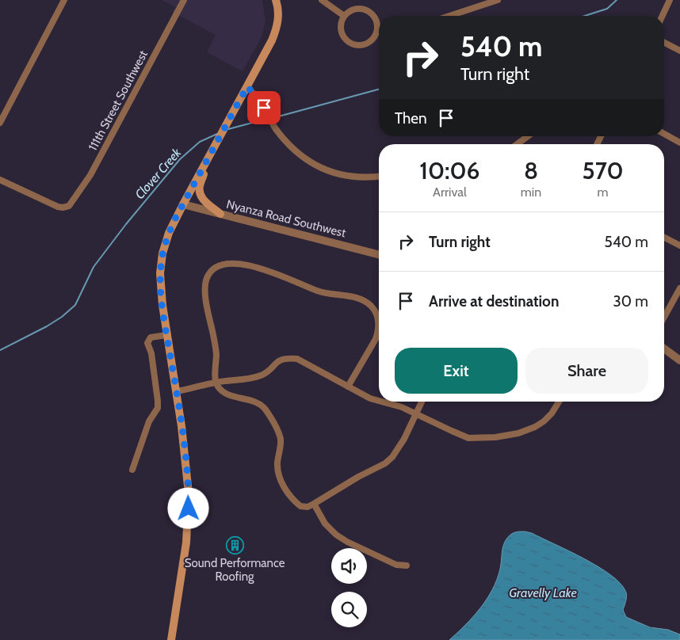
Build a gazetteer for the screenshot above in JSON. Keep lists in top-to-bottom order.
{
  "streets": {
    "street": ["111th Street Southwest", "Nyanza Road Southwest"]
  },
  "water": ["Clover Creek", "Gravelly Lake"],
  "places": {
    "building": ["Sound Performance Roofing"]
  },
  "page": {
    "turn": ["540 m", "Turn right"],
    "then": "Then",
    "eta": [
      "10:06",
      "Arrival",
      "8",
      "min",
      "570",
      "m"
    ],
    "list": [
      {
        "name": "Turn right",
        "value": "540 m"
      },
      {
        "name": "Arrive at destination",
        "value": "30 m"
      }
    ],
    "buttons": ["Exit", "Share"]
  }
}
